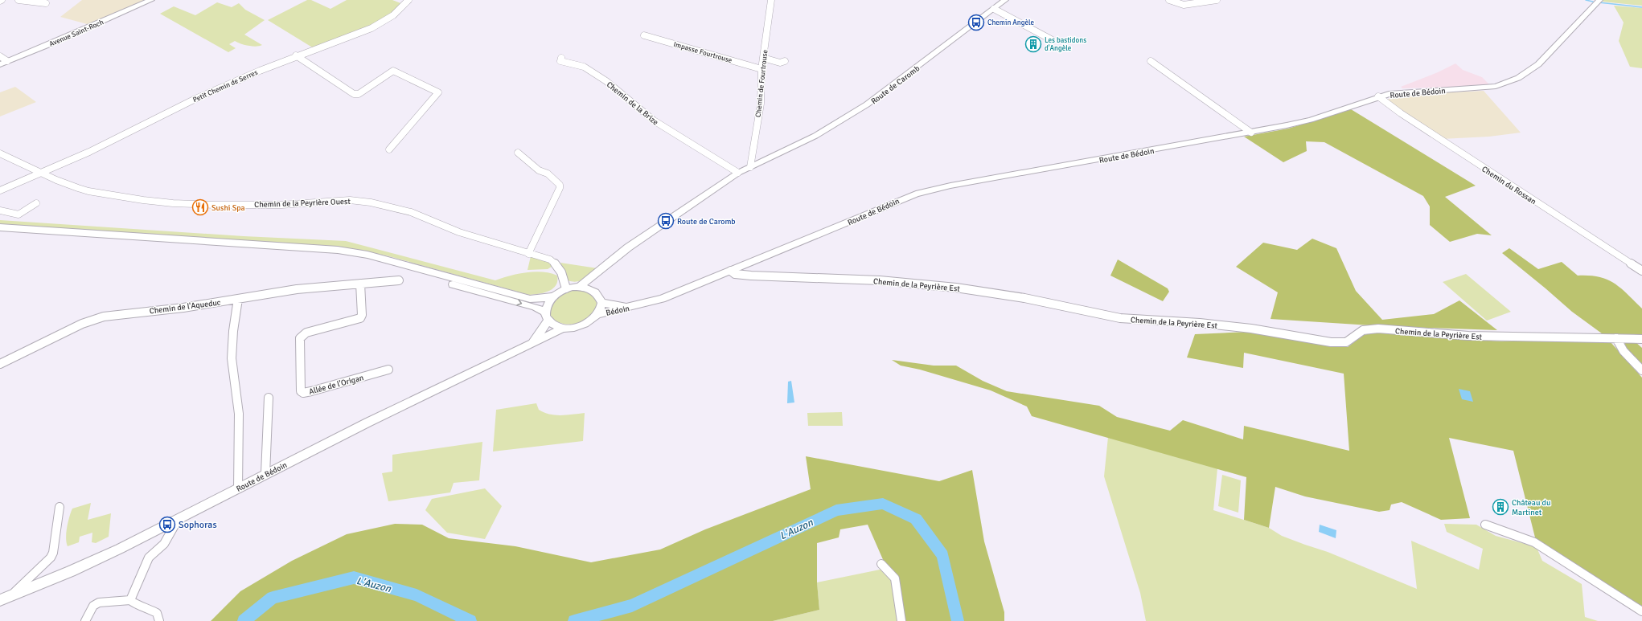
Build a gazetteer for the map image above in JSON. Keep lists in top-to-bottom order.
{
  "streets": {
    "main road": [
      "Avenue Saint-Roch",
      "Route de Caromb",
      "Route de Bédoin",
      "Bédoin"
    ],
    "street": [
      "Impasse Fourtrouse",
      "Chemin de Fourtrouse",
      "Petit Chemin de Serres",
      "Chemin de la Brize",
      "Chemin du Rossan",
      "Chemin de la Peyrière Ouest",
      "Chemin de la Peyrière Est",
      "Chemin de l'Aqueduc",
      "Allée de l'Origan"
    ]
  },
  "crossings": [
    ["Impasse Fourtrouse", "Chemin de Fourtrouse"],
    ["Chemin de Fourtrouse", "Route de Caromb"],
    ["Route de Caromb", "Chemin de la Brize"],
    ["Petit Chemin de Serres", "Chemin de la Peyrière Ouest"],
    ["Route de Bédoin", "Chemin du Rossan"],
    ["Route de Bédoin", "Chemin de la Peyrière Ouest"],
    ["Route de Bédoin", "Chemin de la Peyrière Est"],
    ["Route de Bédoin", "Bédoin"],
    ["Chemin de la Peyrière Ouest", "Bédoin"],
    ["Chemin de l'Aqueduc", "Allée de l'Origan"]
  ],
  "water": ["L'Auzon"],
  "places": {
    "bus stop": ["Chemin Angèle", "Route de Caromb", "Sophoras"],
    "building": ["Les bastidons d'Angèle", "Château du Martinet"],
    "restaurant": ["Sushi Spa"]
  }
}
